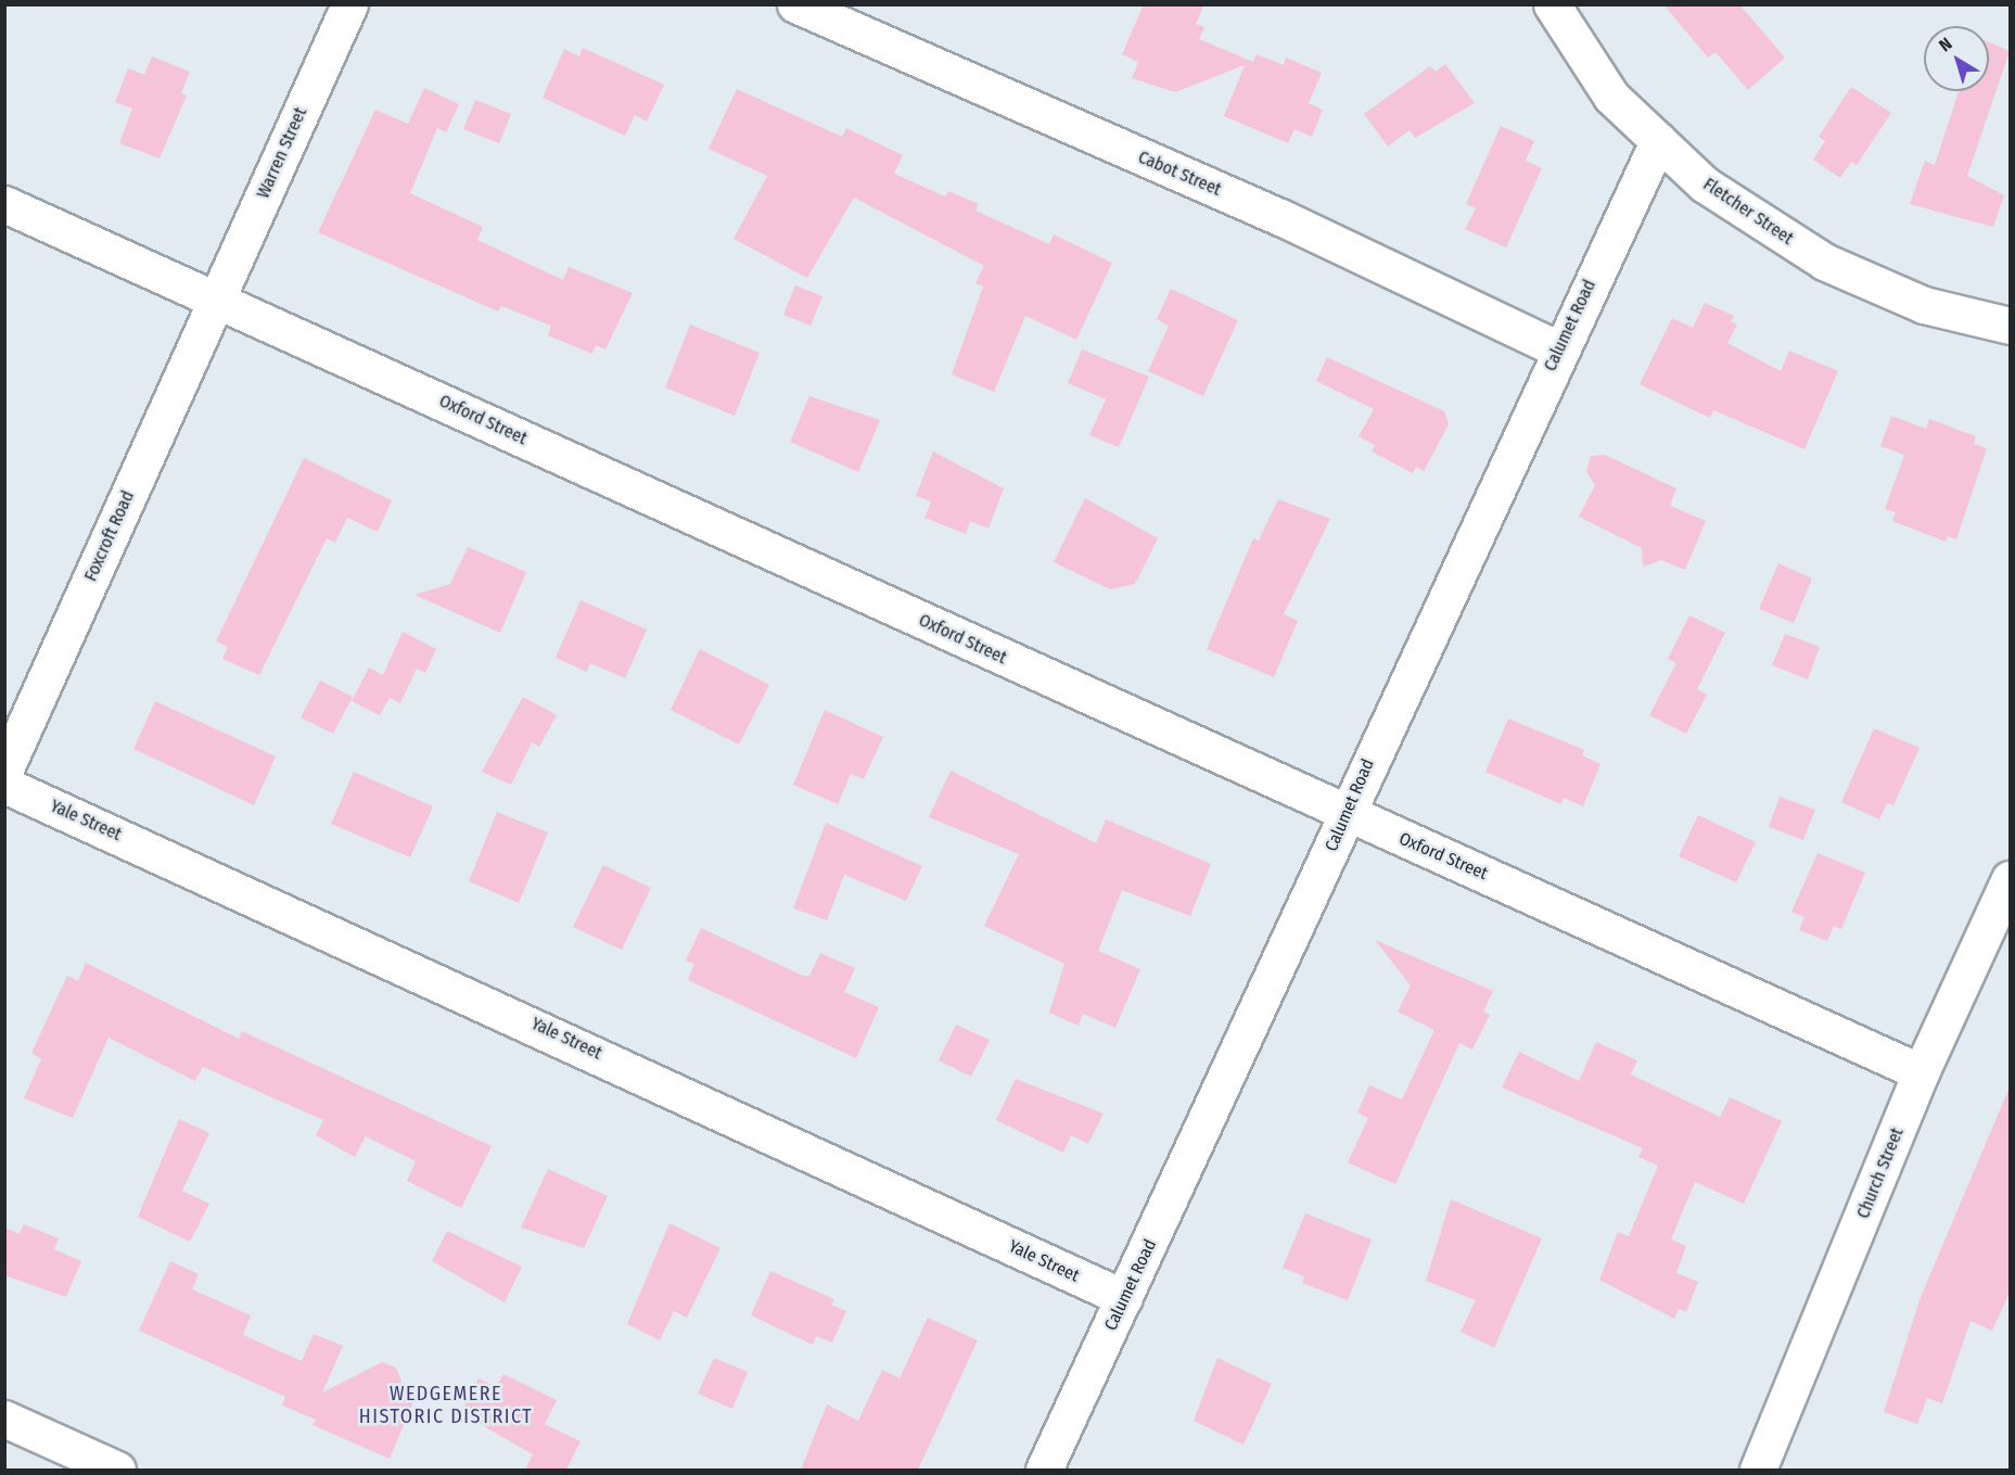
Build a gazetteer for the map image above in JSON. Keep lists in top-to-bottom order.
{
  "streets": {
    "street": [
      "Warren Street",
      "Cabot Street",
      "Fletcher Street",
      "Calumet Road",
      "Oxford Street",
      "Foxcroft Road",
      "Yale Street",
      "Church Street"
    ]
  },
  "crossings": [
    ["Warren Street", "Oxford Street"],
    ["Warren Street", "Foxcroft Road"],
    ["Cabot Street", "Calumet Road"],
    ["Fletcher Street", "Calumet Road"],
    ["Calumet Road", "Oxford Street"],
    ["Calumet Road", "Yale Street"],
    ["Oxford Street", "Foxcroft Road"],
    ["Oxford Street", "Church Street"]
  ],
  "districts": ["WEDGEMERE HISTORIC DISTRICT"],
  "north": "top left"
}
